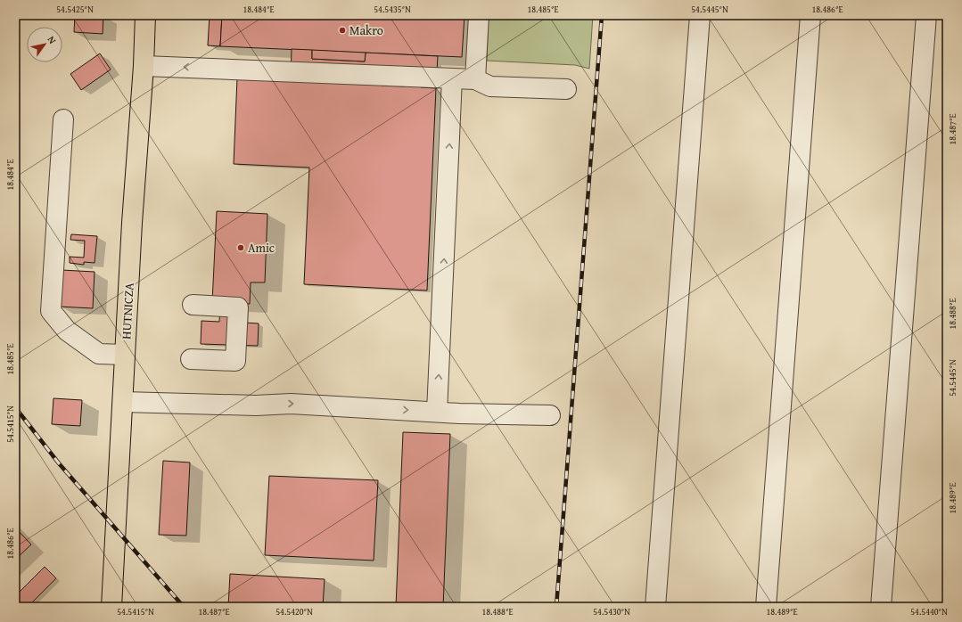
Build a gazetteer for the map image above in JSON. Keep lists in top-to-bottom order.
{
  "streets": {
    "main road": ["HUTNICZA"]
  },
  "places": ["Makro", "Amic"],
  "north": "top right",
  "coordinates": [
    "54.5425°N",
    "18.484°E",
    "54.5435°N",
    "18.485°E",
    "54.5445°N",
    "18.486°E",
    "18.487°E",
    "18.488°E",
    "54.5415°N",
    "18.489°E",
    "54.5420°N",
    "54.5430°N",
    "54.5440°N"
  ]
}
